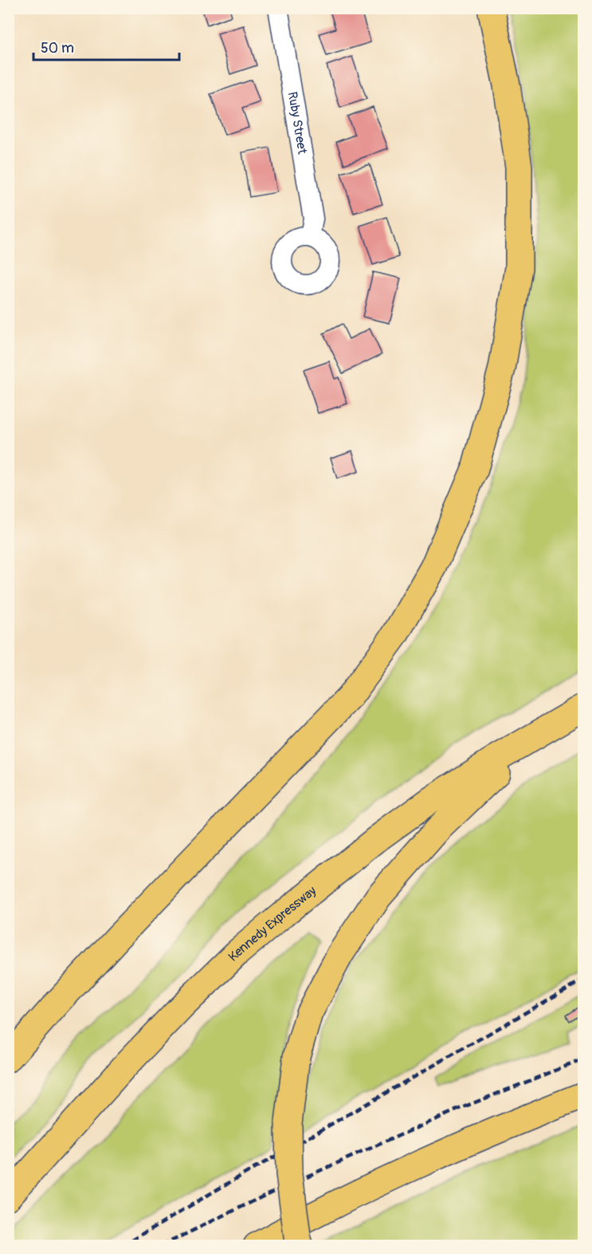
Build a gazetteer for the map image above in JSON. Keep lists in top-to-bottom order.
{
  "streets": {
    "highway": ["Kennedy Expressway"],
    "street": ["Ruby Street"]
  },
  "scale_bar": "50 m"
}
